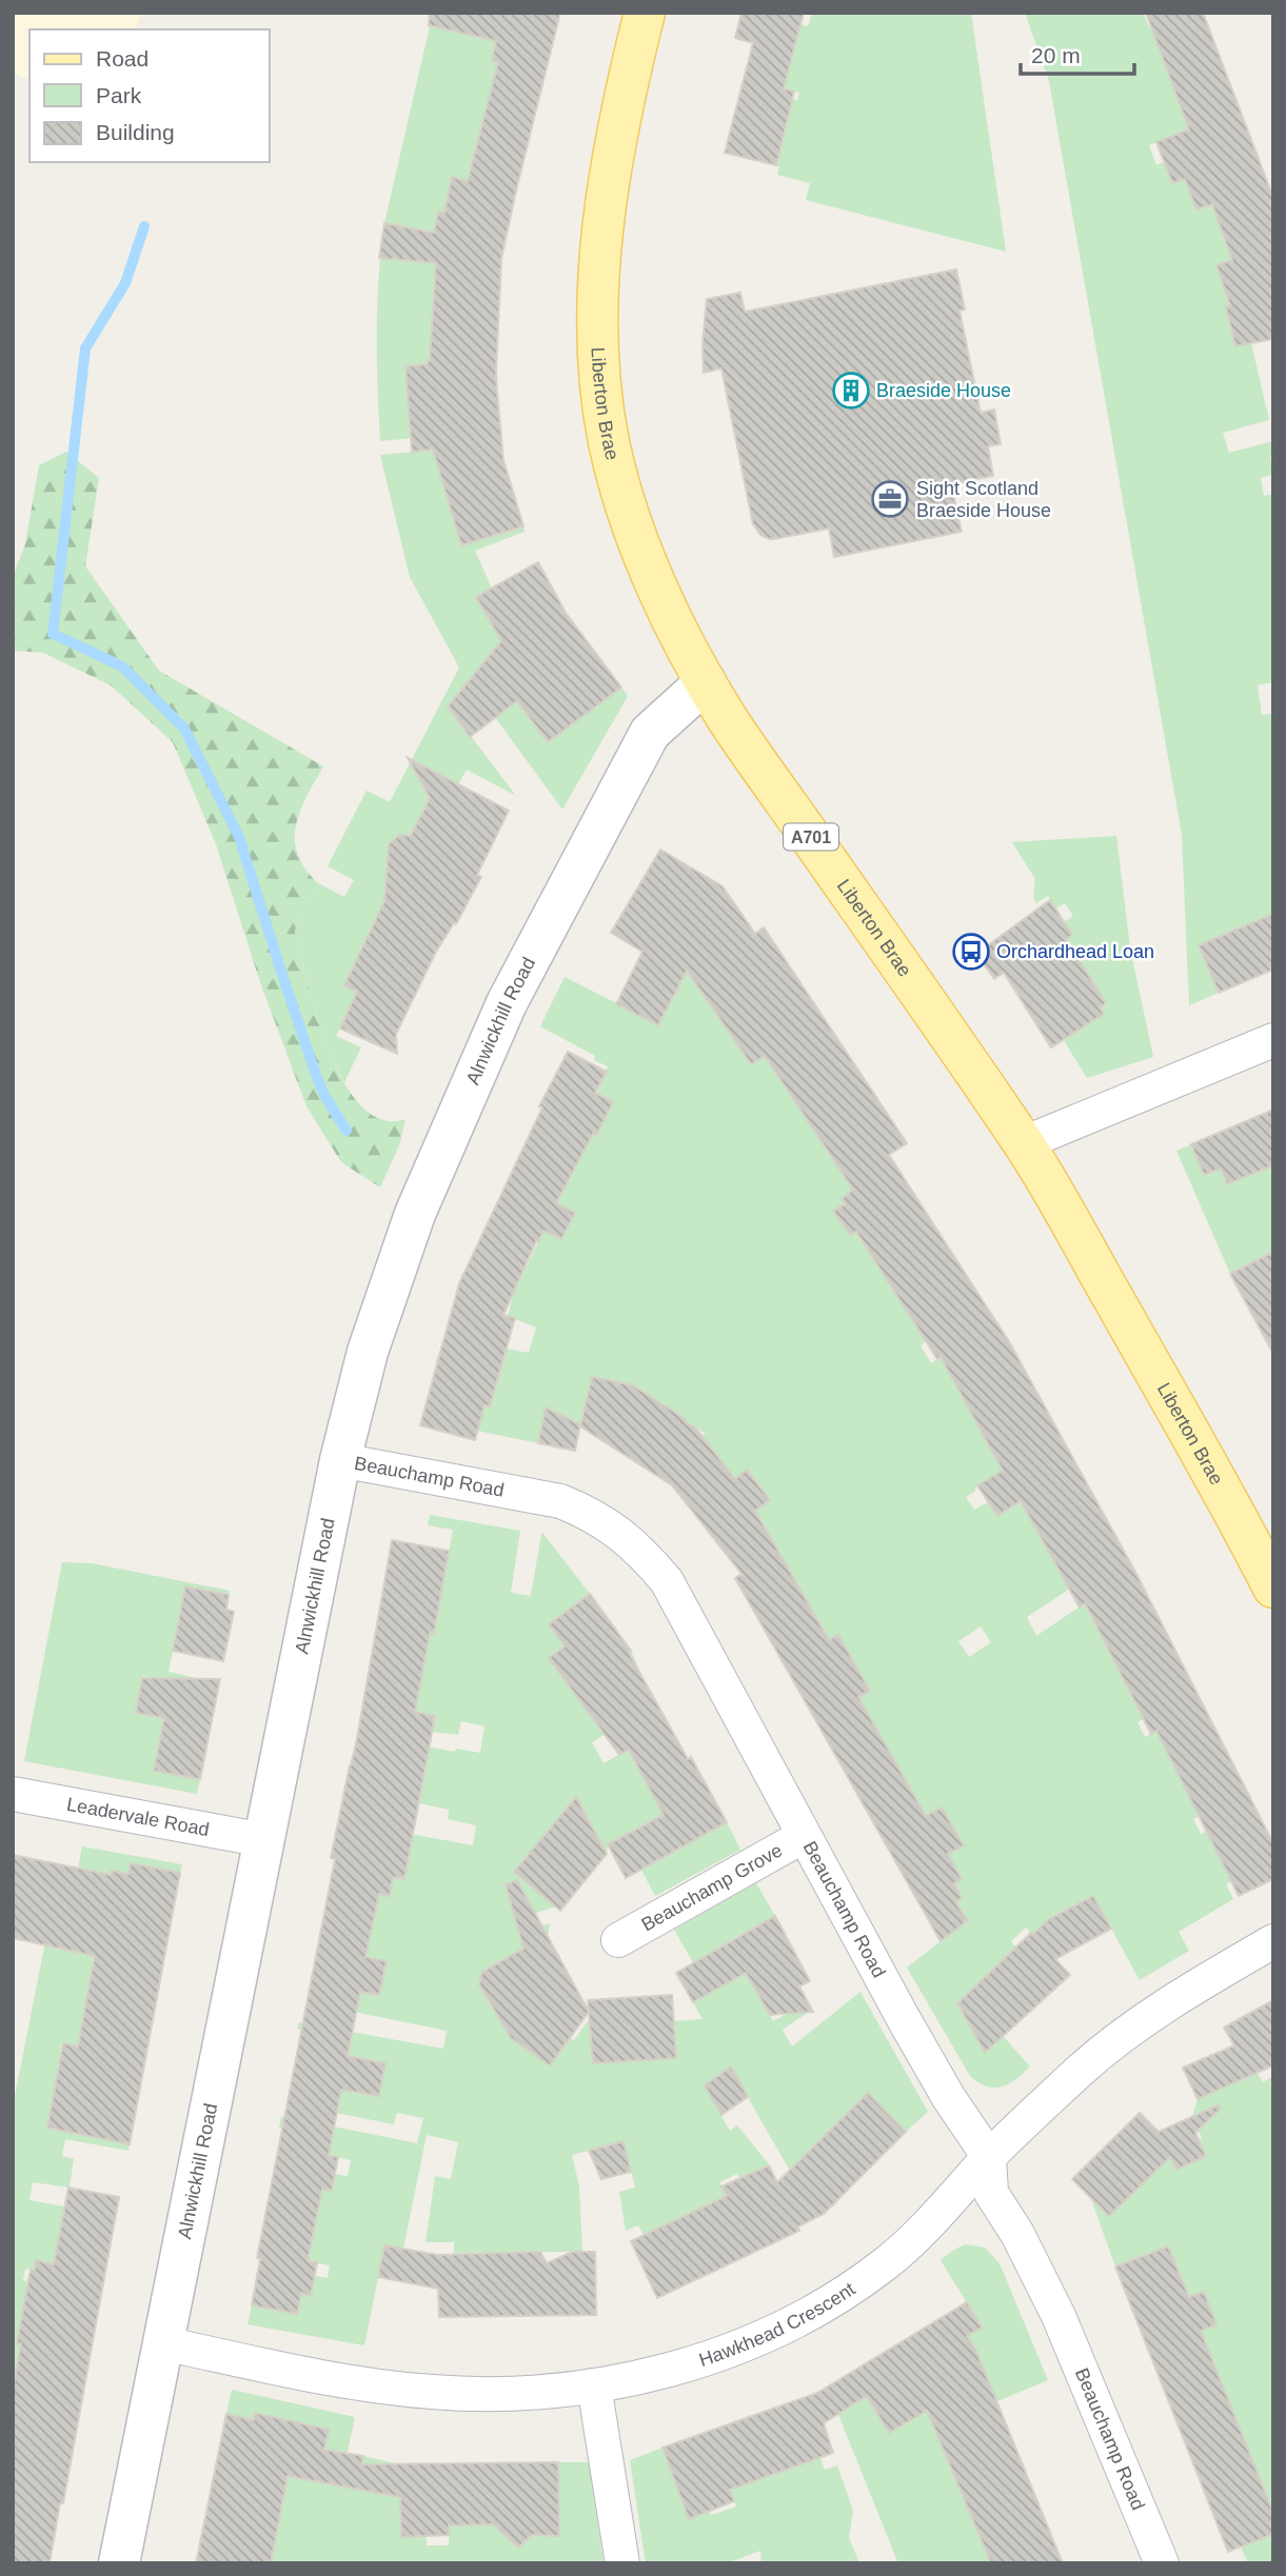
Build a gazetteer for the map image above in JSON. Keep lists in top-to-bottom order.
{
  "streets": {
    "main road": ["Liberton Brae", "A701"],
    "street": [
      "Alnwickhill Road",
      "Beauchamp Road",
      "Leadervale Road",
      "Beauchamp Grove",
      "Hawkhead Crescent"
    ]
  },
  "crossings": [
    ["Liberton Brae", "Alnwickhill Road"],
    ["Alnwickhill Road", "Beauchamp Road"],
    ["Alnwickhill Road", "Leadervale Road"],
    ["Alnwickhill Road", "Hawkhead Crescent"],
    ["Beauchamp Road", "Beauchamp Grove"],
    ["Beauchamp Road", "Hawkhead Crescent"]
  ],
  "places": {
    "building": ["Braeside House"],
    "office": ["Sight Scotland Braeside House"],
    "bus stop": ["Orchardhead Loan"]
  },
  "legend": ["Road", "Park", "Building"],
  "scale_bar": "20 m"
}
